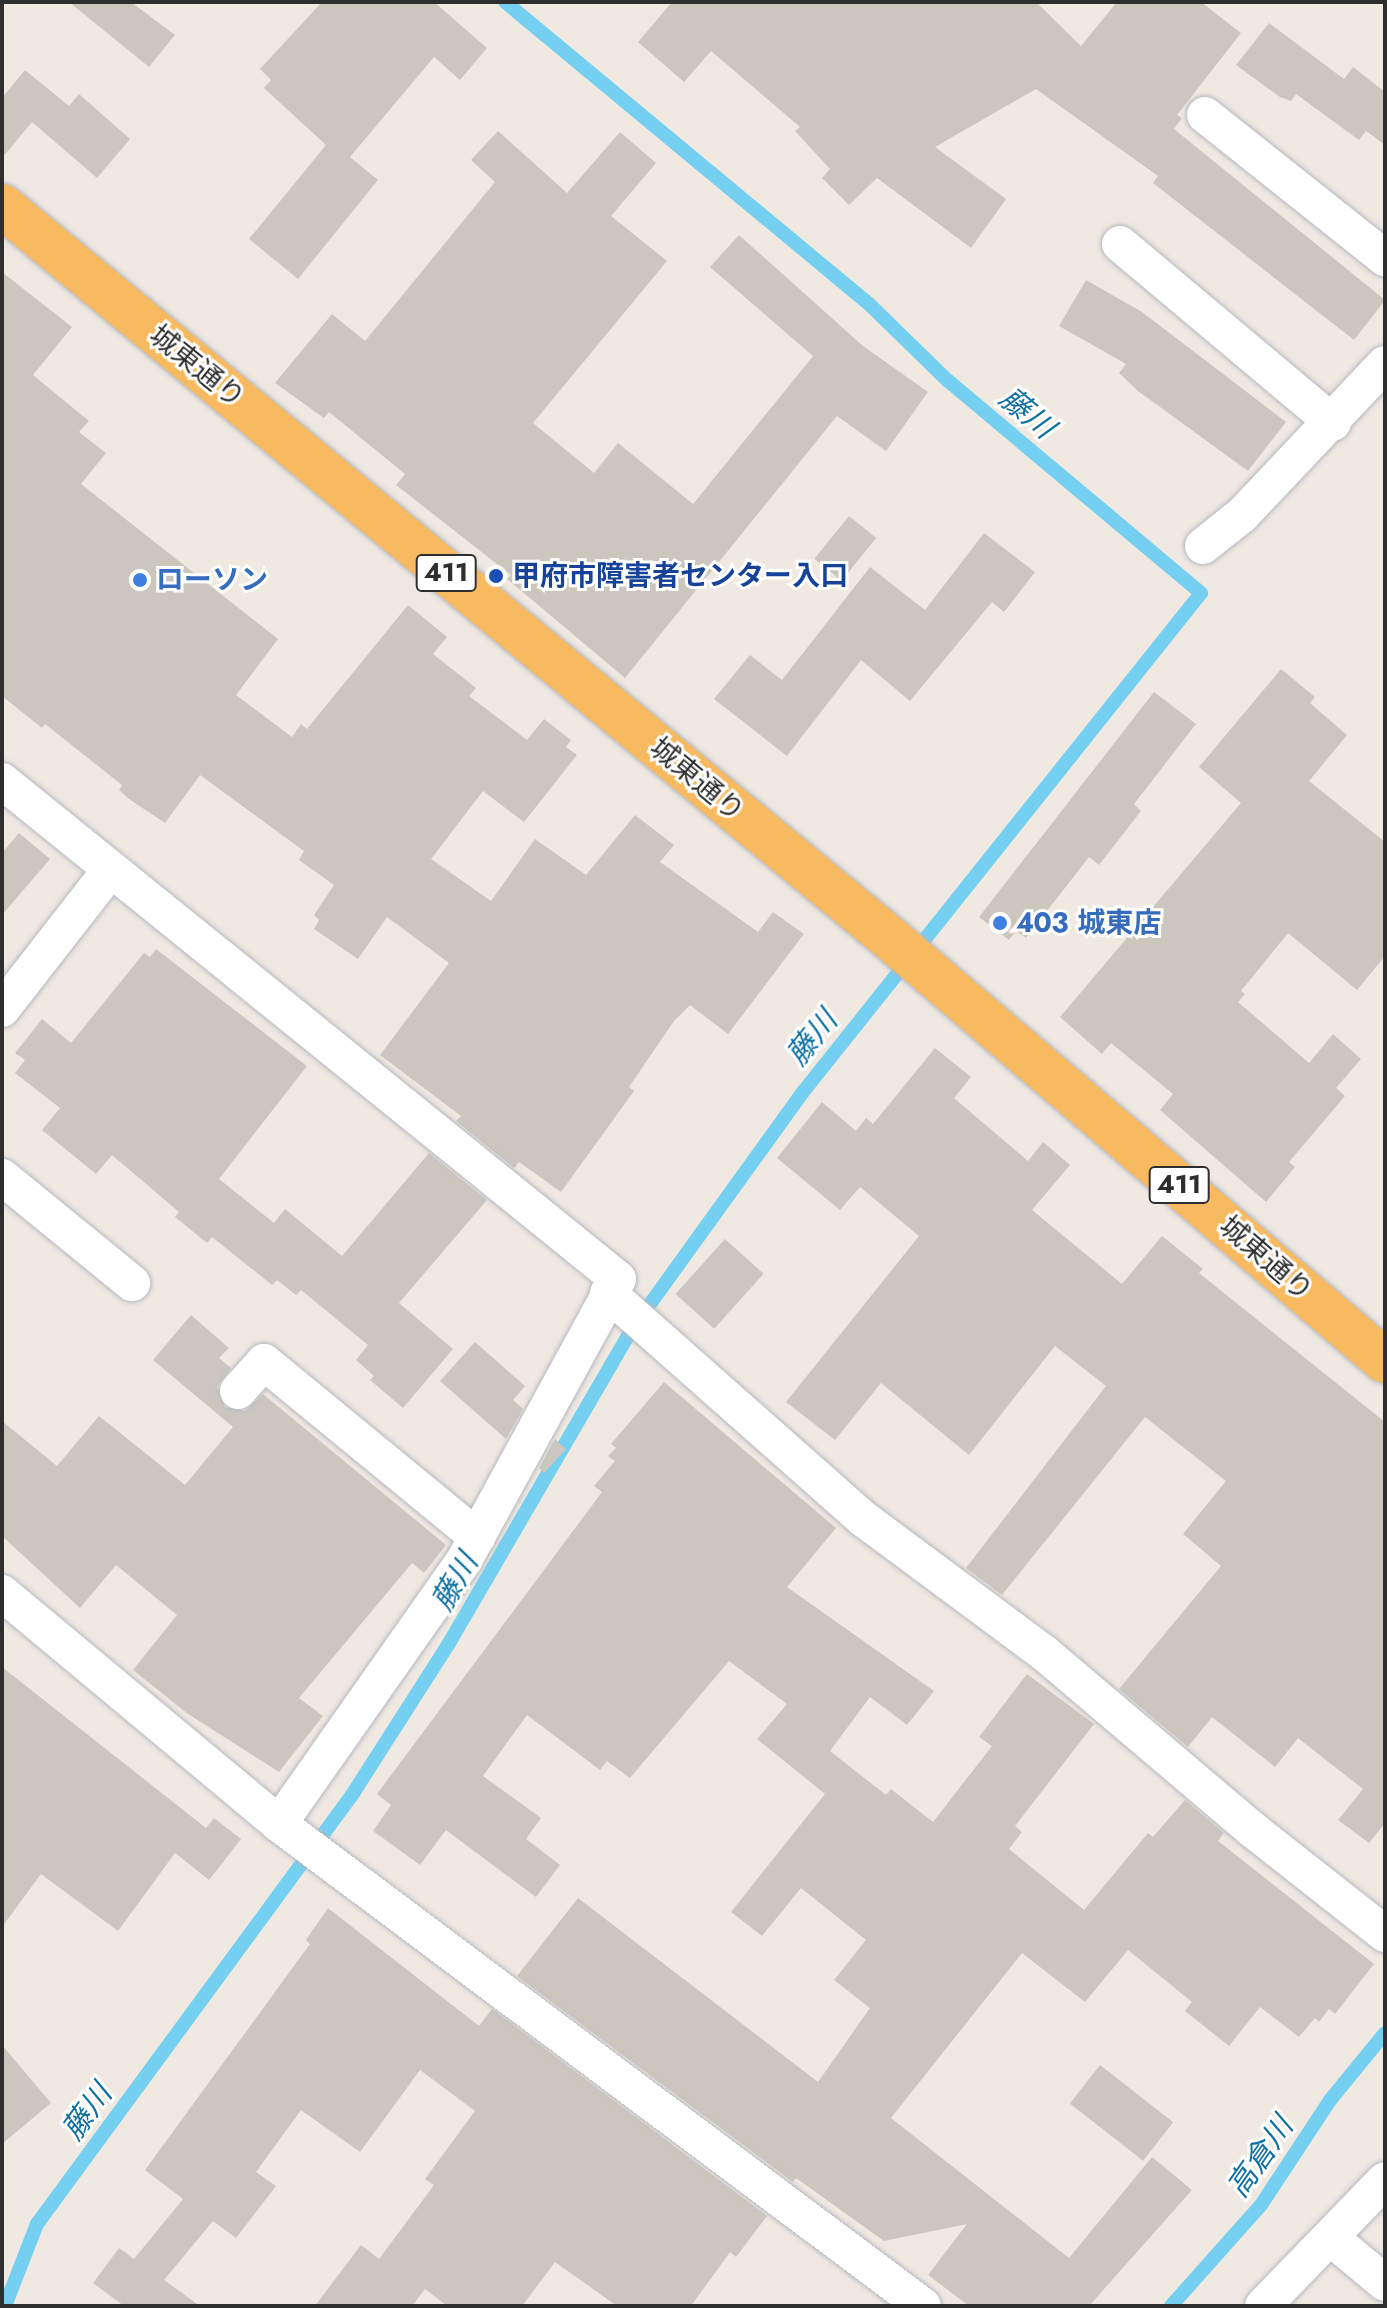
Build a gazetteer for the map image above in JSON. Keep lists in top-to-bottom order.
{
  "streets": {
    "highway": ["城東通り", "411"]
  },
  "water": ["藤川", "高倉川"],
  "places": ["甲府市障害者センター入口", "ローソン", "４０３ 城東店"]
}
